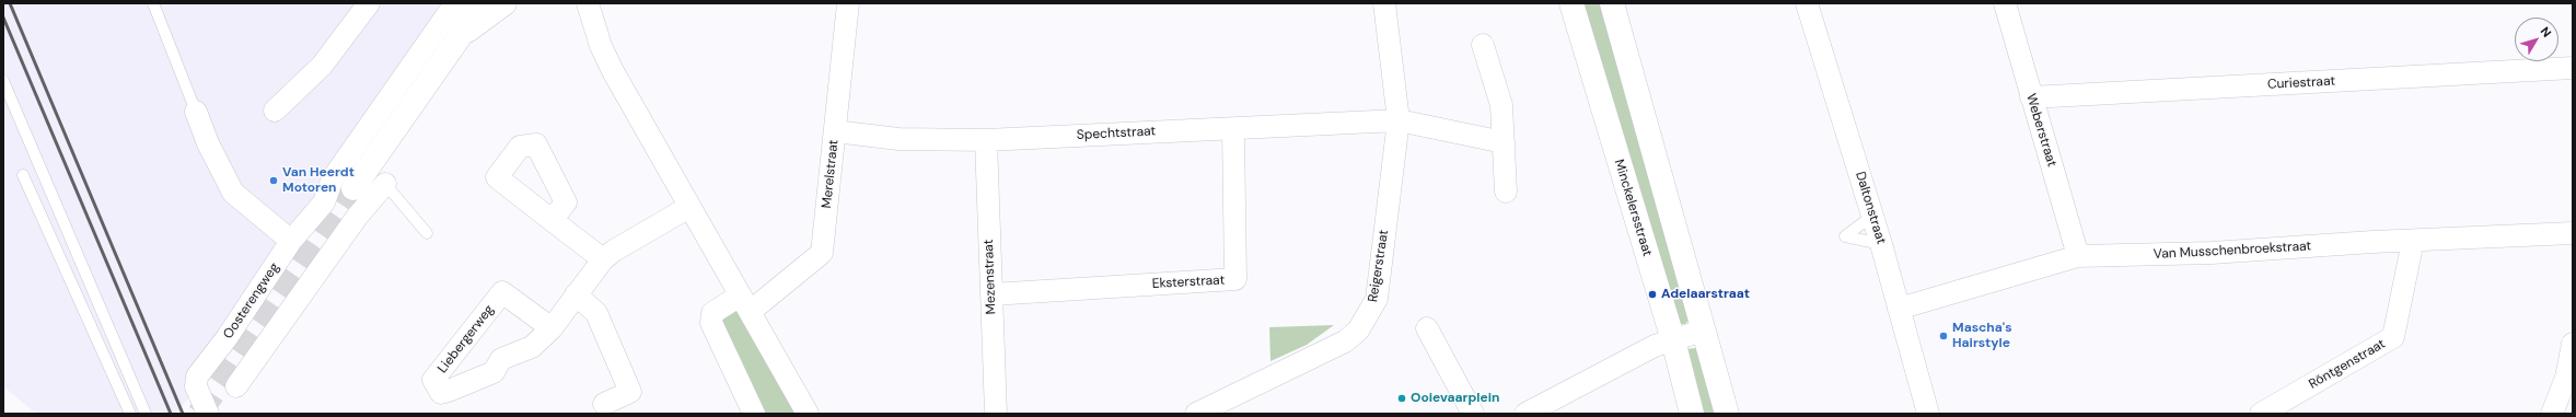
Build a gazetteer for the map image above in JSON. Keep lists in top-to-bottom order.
{
  "streets": {
    "main road": ["Minckelersstraat"],
    "street": [
      "Curiestraat",
      "Weberstraat",
      "Spechtstraat",
      "Merelstraat",
      "Daltonstraat",
      "Van Musschenbroekstraat",
      "Reigerstraat",
      "Mezenstraat",
      "Eksterstraat",
      "Oosterengweg",
      "Liebergerweg",
      "Röntgenstraat"
    ]
  },
  "crossings": [
    ["Curiestraat", "Weberstraat"],
    ["Weberstraat", "Van Musschenbroekstraat"],
    ["Spechtstraat", "Merelstraat"],
    ["Spechtstraat", "Reigerstraat"],
    ["Spechtstraat", "Mezenstraat"],
    ["Spechtstraat", "Eksterstraat"],
    ["Daltonstraat", "Van Musschenbroekstraat"],
    ["Van Musschenbroekstraat", "Röntgenstraat"],
    ["Mezenstraat", "Eksterstraat"]
  ],
  "places": [
    "Van Heerdt Motoren",
    "Adelaarstraat",
    "Mascha's Hairstyle",
    "Ooievaarplein"
  ],
  "north": "top right"
}
